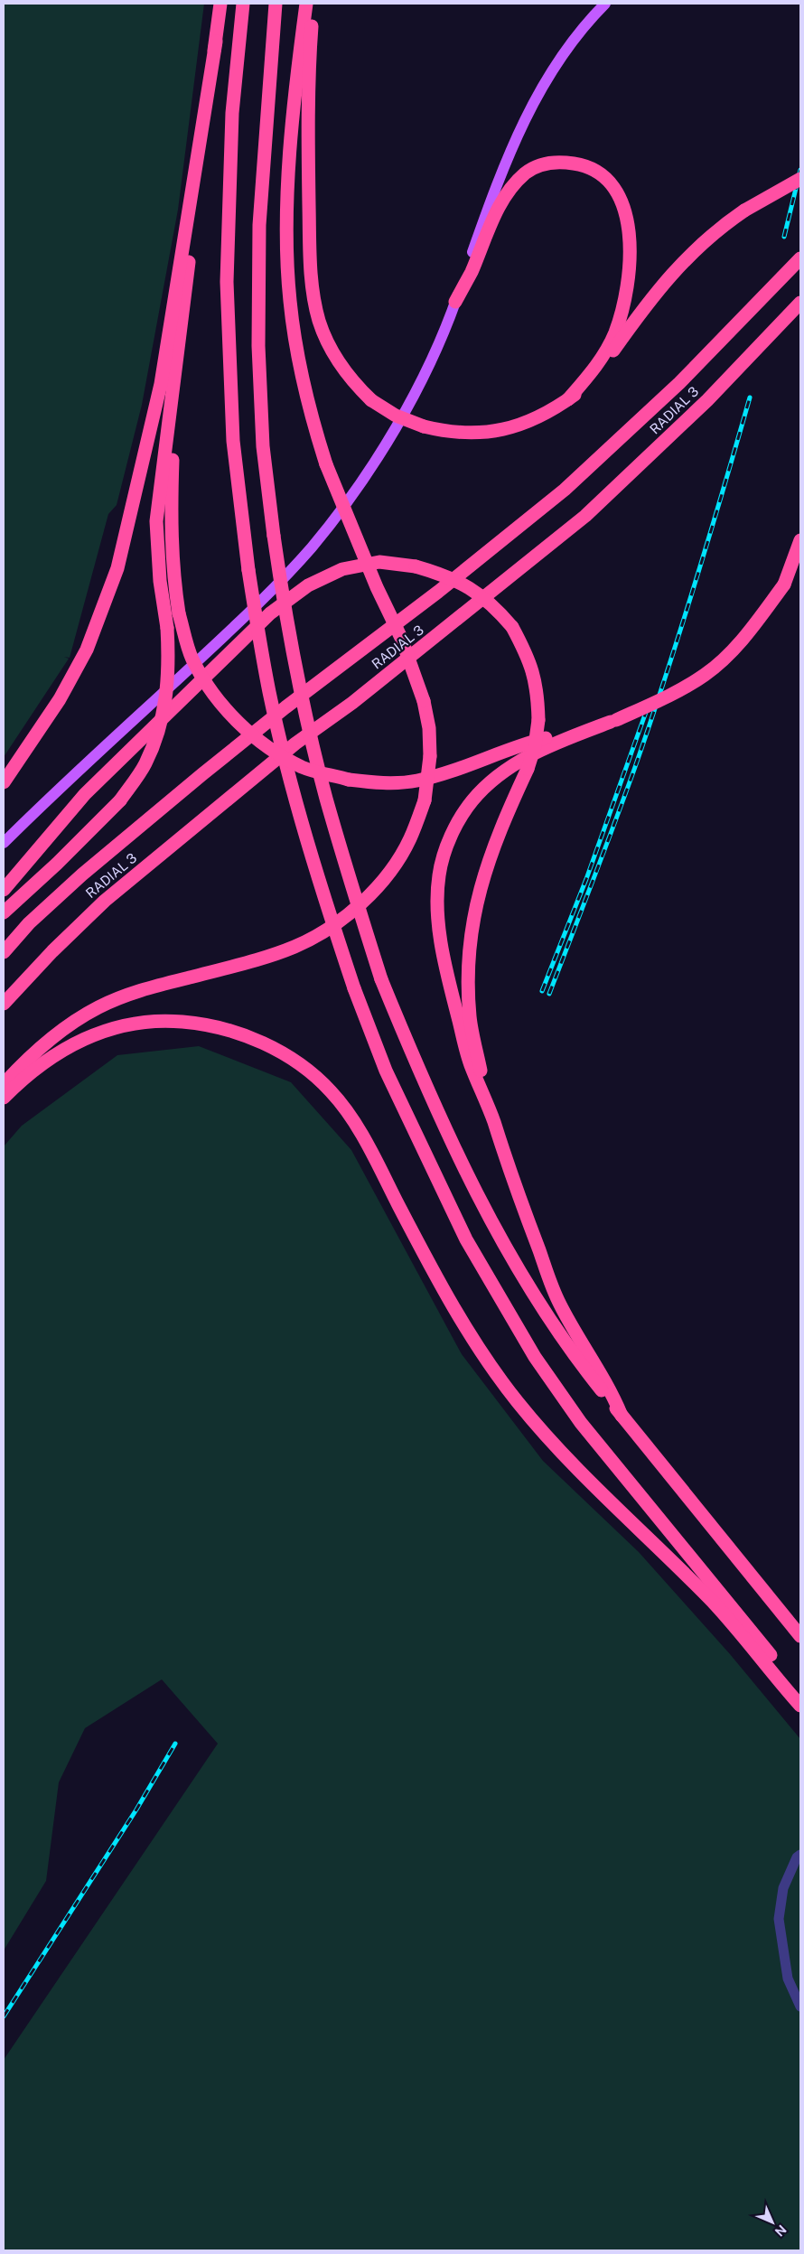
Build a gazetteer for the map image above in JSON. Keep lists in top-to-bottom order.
{
  "streets": {
    "highway": ["RADIAL 3"]
  },
  "north": "bottom right"
}
